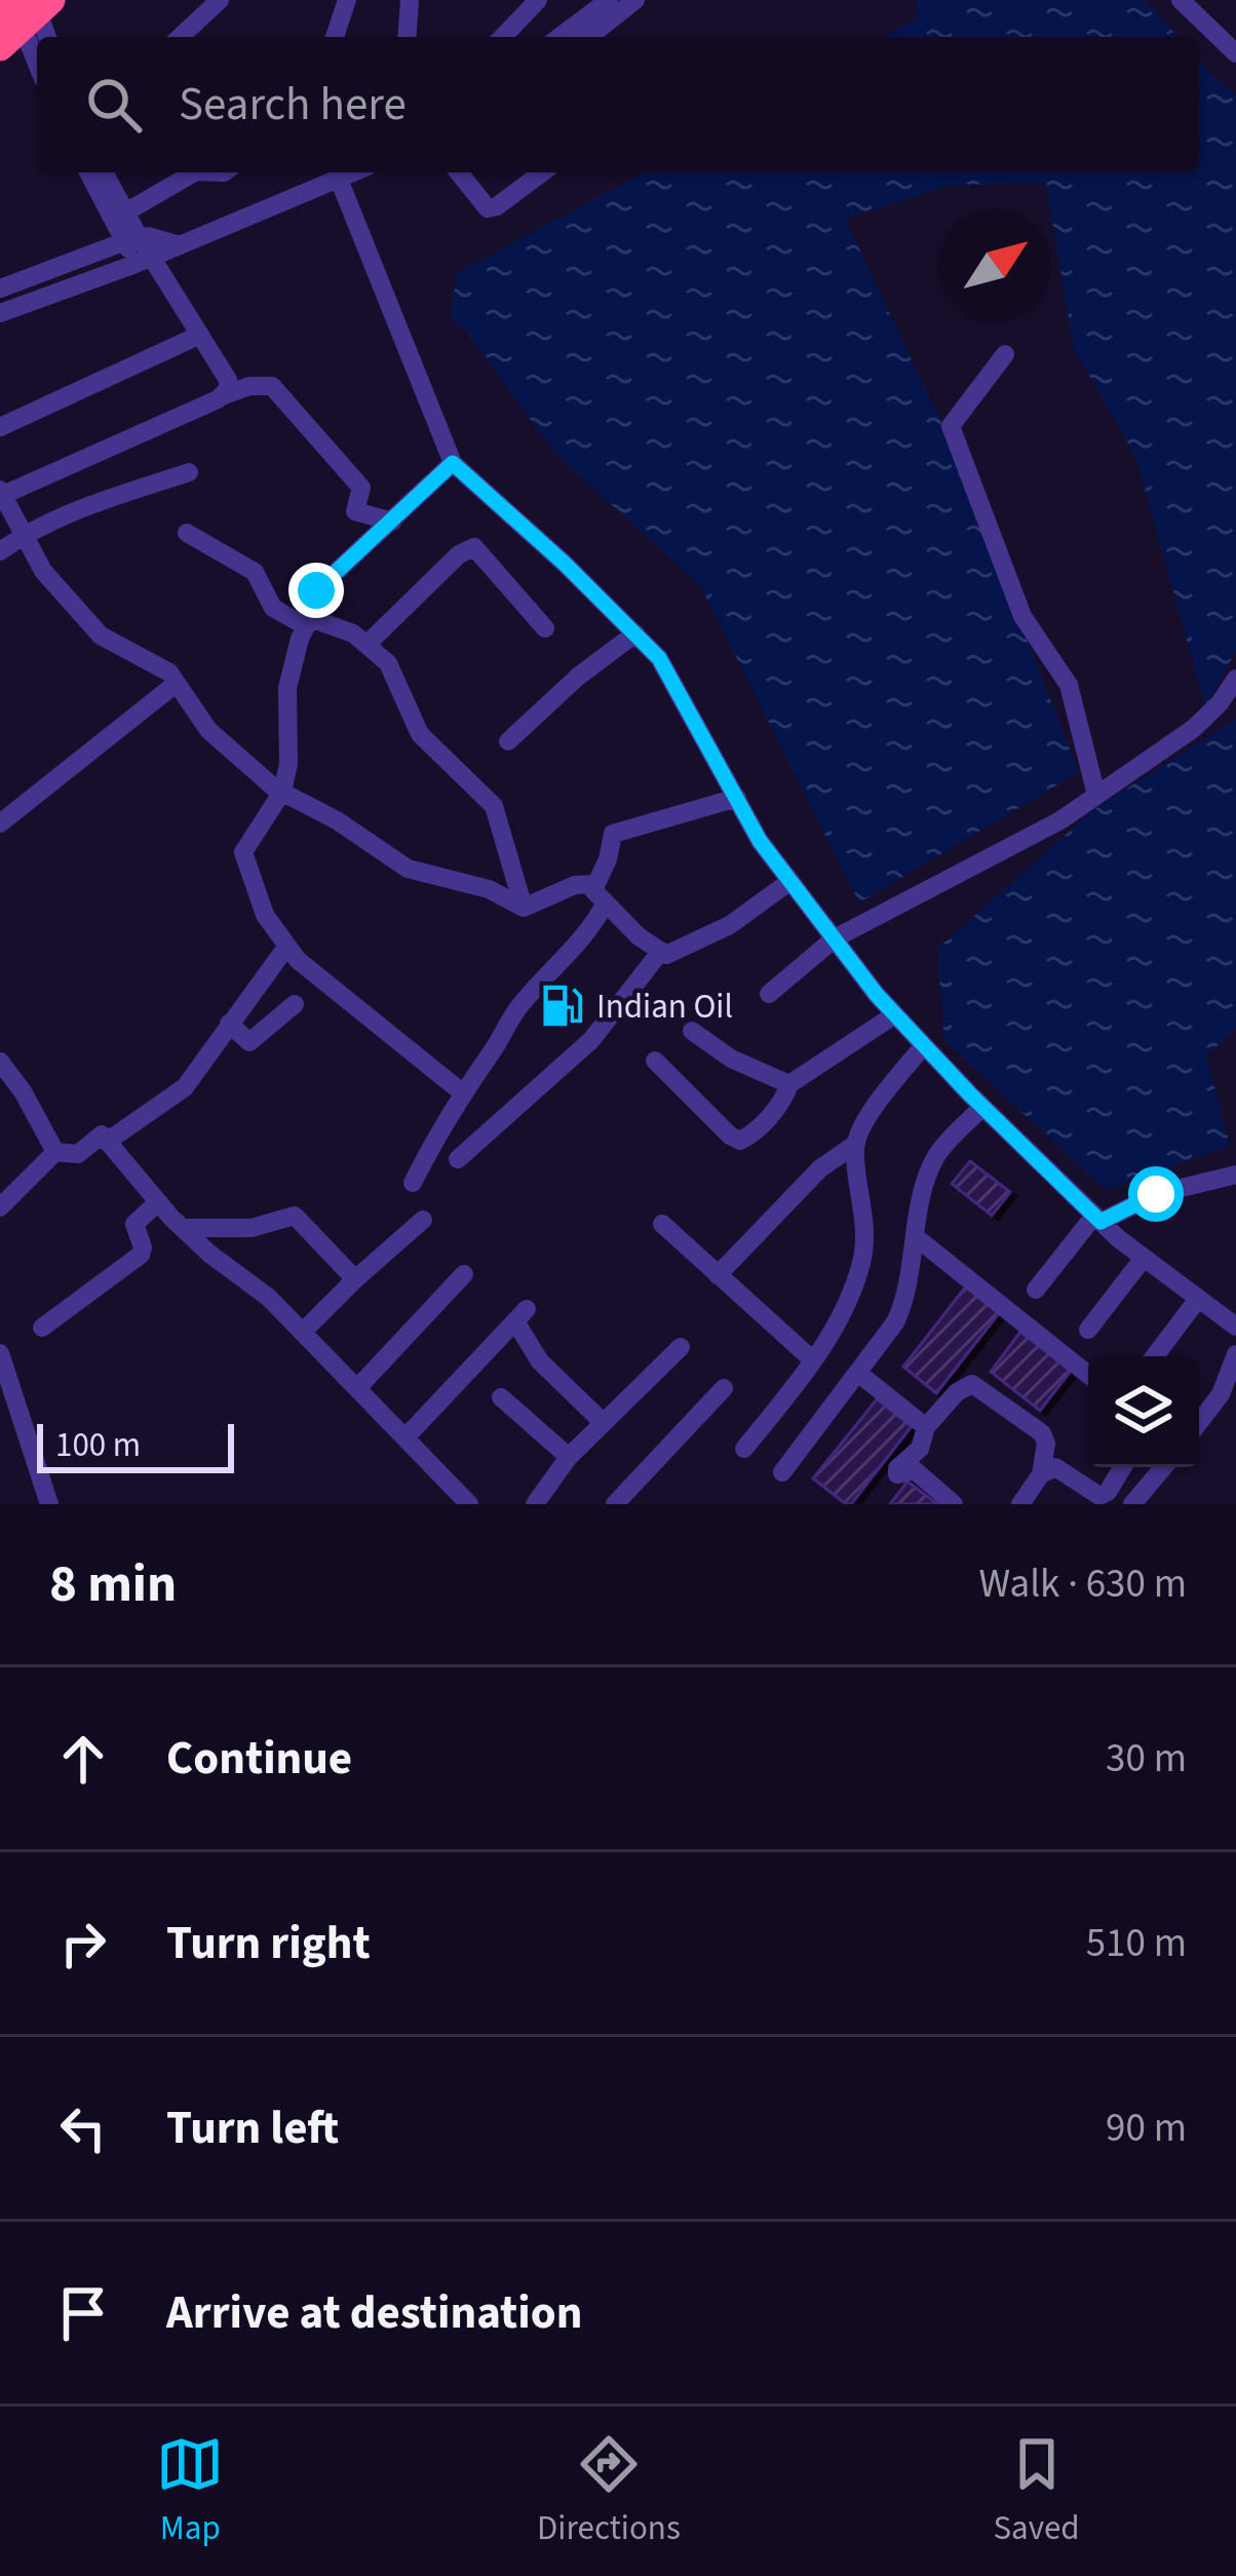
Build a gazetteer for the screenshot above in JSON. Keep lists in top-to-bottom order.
{
  "places": {
    "fuel station": ["Indian Oil"]
  },
  "scale_bar": "100 m",
  "north": "top right",
  "page": {
    "search": "Search here",
    "scale": "100 m",
    "heading": ["8 min", "Walk · 630 m"],
    "list": [
      ["Continue", "30 m"],
      ["Turn right", "510 m"],
      ["Turn left", "90 m"],
      "Arrive at destination"
    ],
    "nav": ["Map", "Directions", "Saved"]
  }
}
